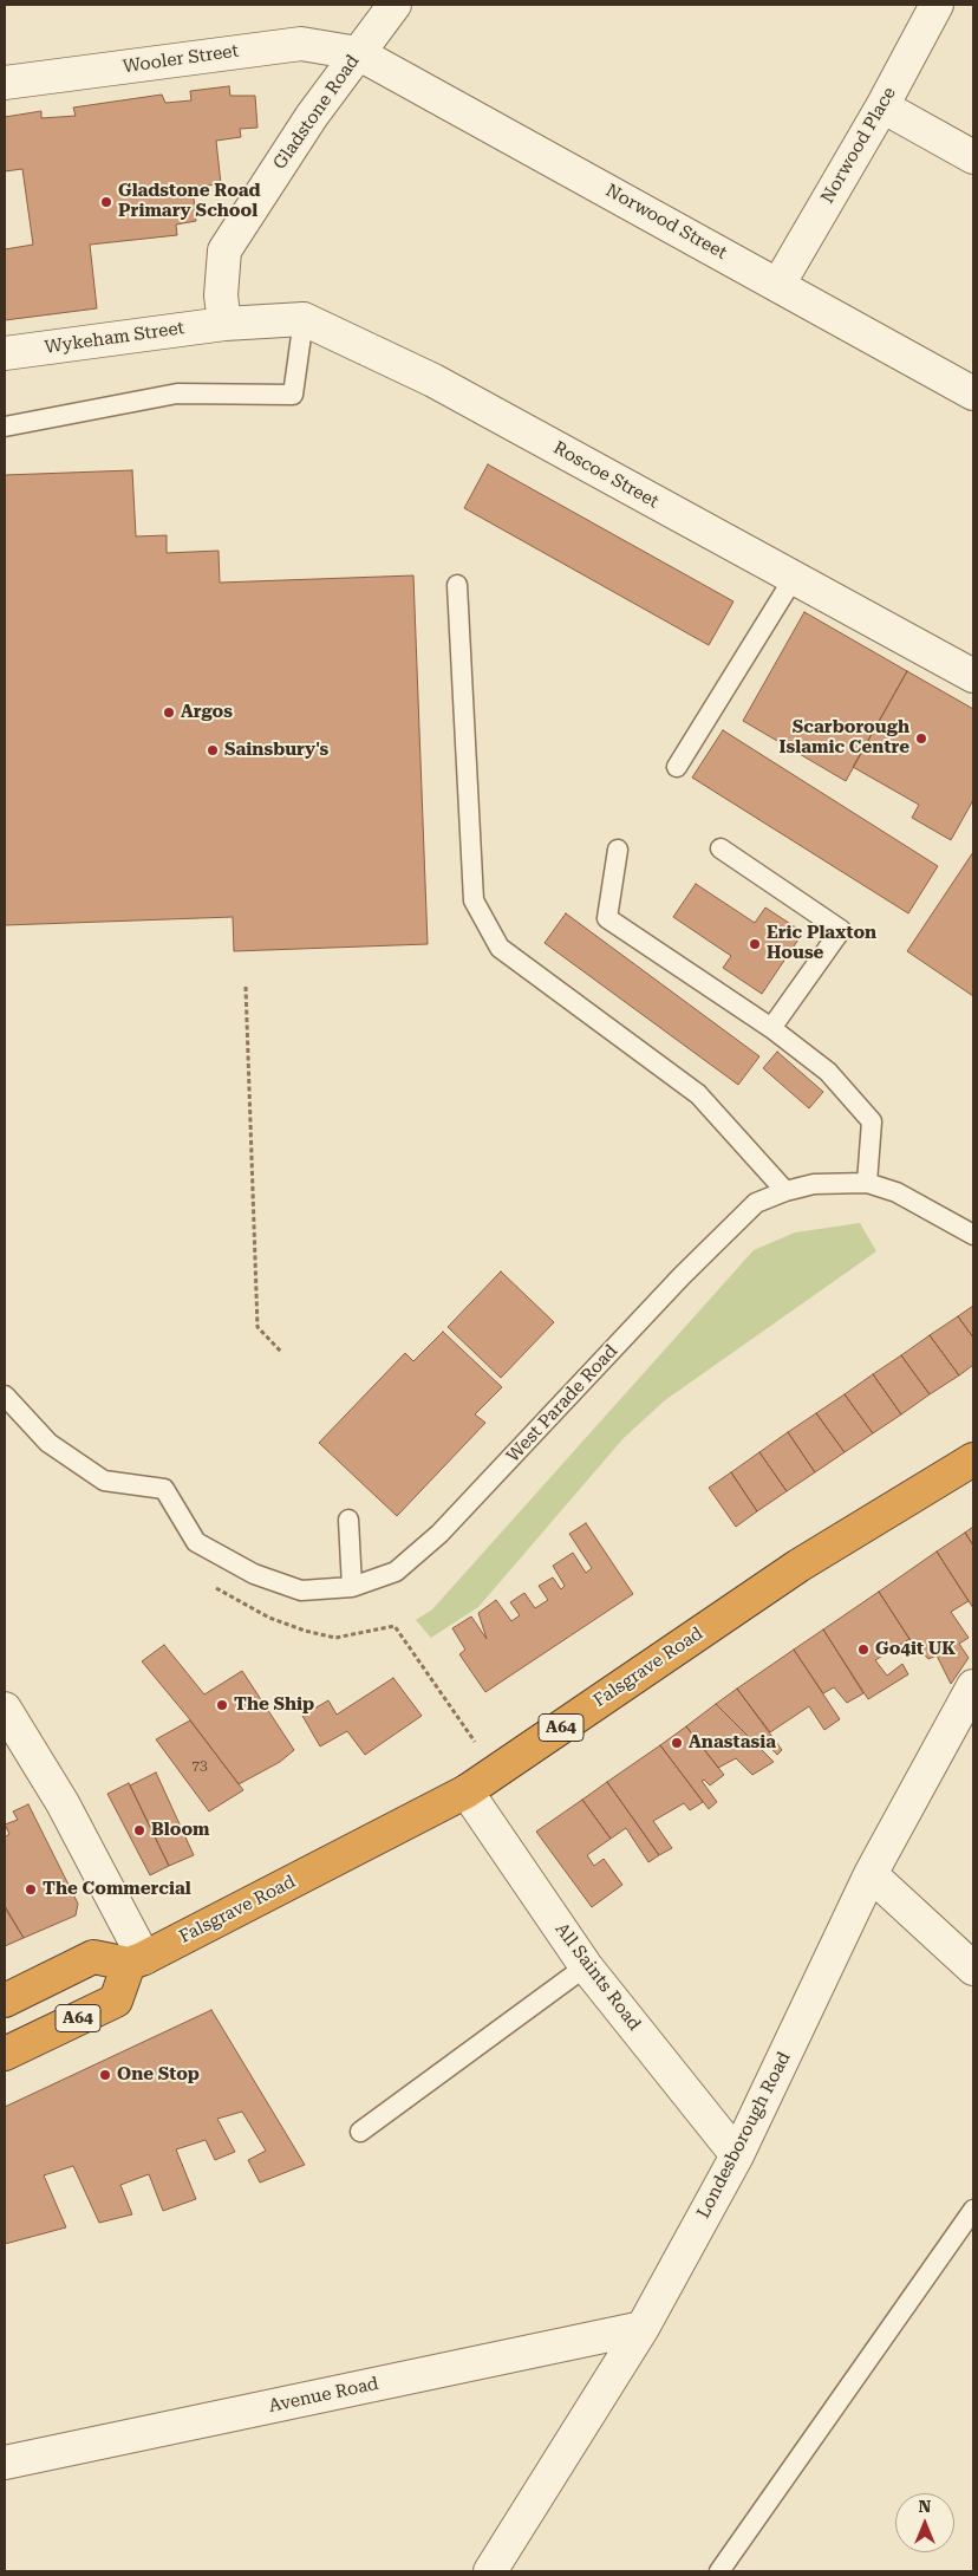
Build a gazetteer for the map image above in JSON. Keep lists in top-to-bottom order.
{
  "streets": {
    "highway": ["Falsgrave Road", "A64"],
    "street": [
      "Wooler Street",
      "Gladstone Road",
      "Norwood Place",
      "Norwood Street",
      "Wykeham Street",
      "Roscoe Street",
      "All Saints Road",
      "Londesborough Road",
      "Avenue Road"
    ],
    "lane": ["West Parade Road"]
  },
  "crossings": [
    ["Wooler Street", "Gladstone Road"],
    ["Wooler Street", "Norwood Street"],
    ["Gladstone Road", "Norwood Street"],
    ["Gladstone Road", "Wykeham Street"],
    ["Gladstone Road", "Roscoe Street"],
    ["Norwood Place", "Norwood Street"],
    ["Wykeham Street", "Roscoe Street"],
    ["Falsgrave Road", "A64"],
    ["Falsgrave Road", "All Saints Road"],
    ["All Saints Road", "Londesborough Road"],
    ["Londesborough Road", "Avenue Road"]
  ],
  "places": [
    "Gladstone Road Primary School",
    "Argos",
    "Scarborough Islamic Centre",
    "Sainsbury's",
    "Eric Plaxton House",
    "Go4it UK",
    "The Ship",
    "Anastasia",
    "Bloom",
    "The Commercial",
    "One Stop"
  ],
  "house_numbers": ["73"],
  "north": "top"
}
